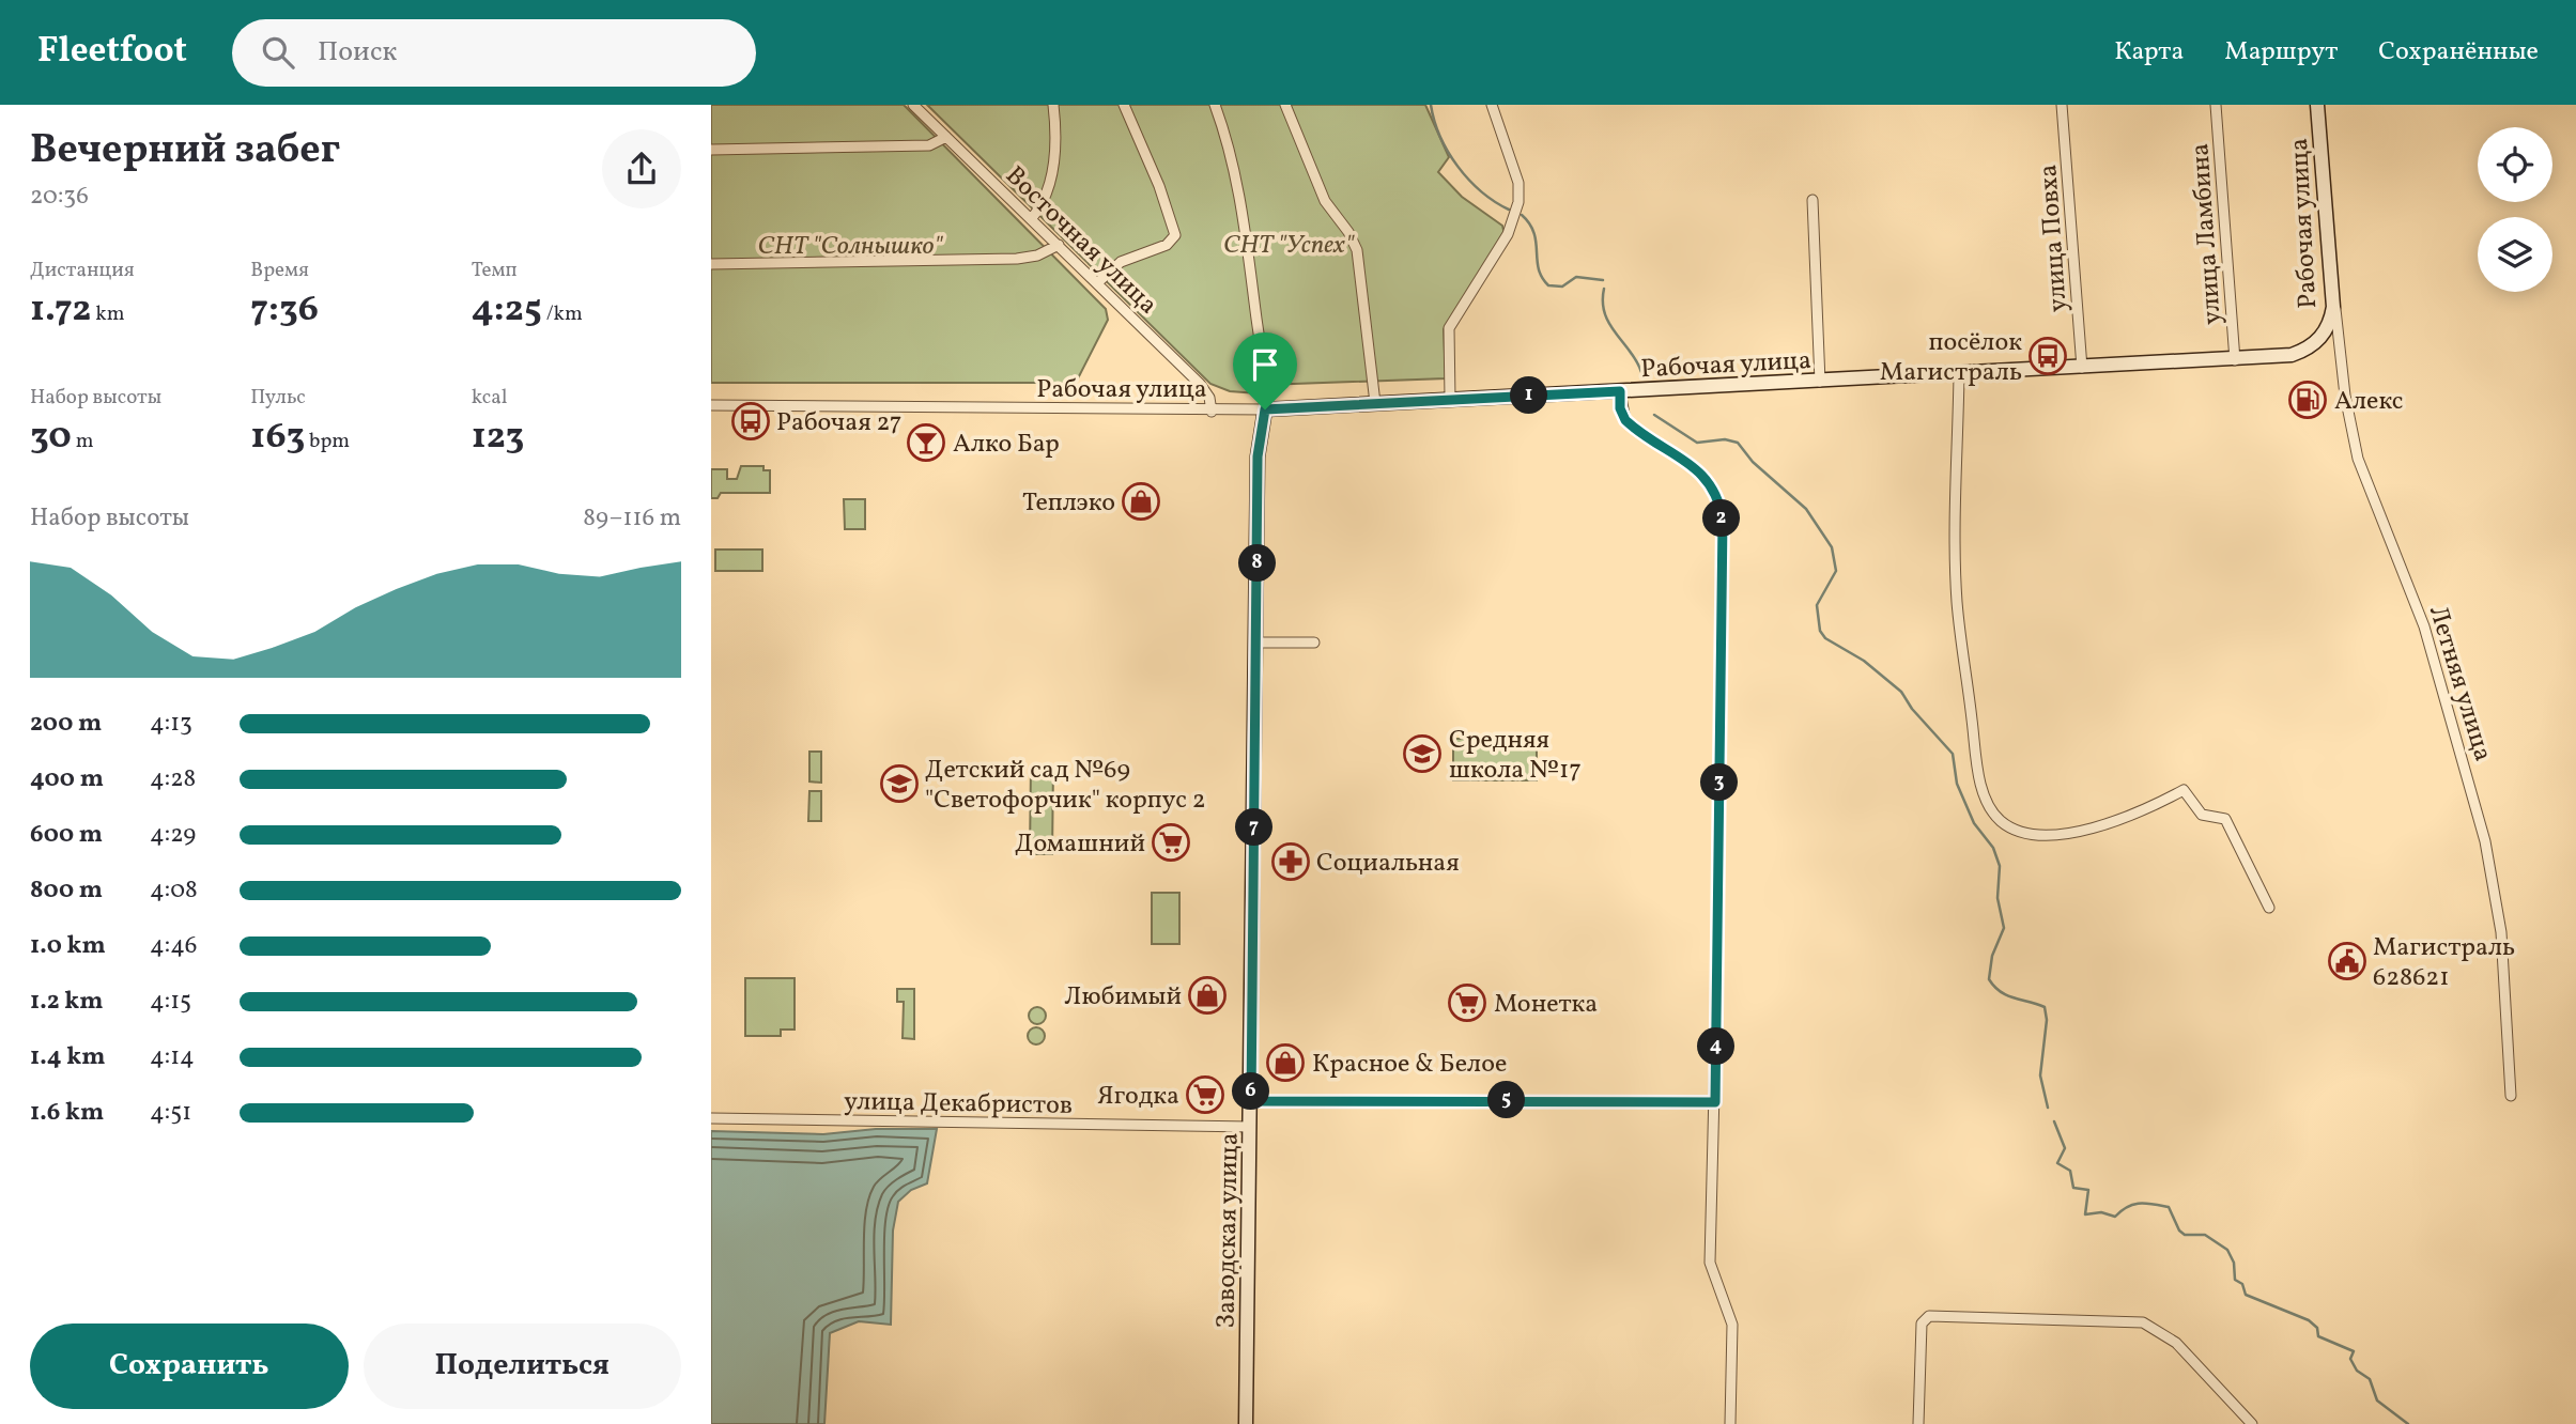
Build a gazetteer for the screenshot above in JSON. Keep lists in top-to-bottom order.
{
  "streets": {
    "street": [
      "Рабочая улица",
      "улица Ламбина",
      "улица Повха",
      "Восточная улица",
      "Летняя улица",
      "улица Декабристов",
      "Заводская улица"
    ]
  },
  "crossings": [
    ["Рабочая улица", "улица Ламбина"],
    ["Рабочая улица", "улица Повха"],
    ["Рабочая улица", "Восточная улица"],
    ["Рабочая улица", "Летняя улица"],
    ["Рабочая улица", "Заводская улица"],
    ["улица Декабристов", "Заводская улица"]
  ],
  "parks": ["СНТ \"Успех\"", "СНТ \"Солнышко\""],
  "places": {
    "bus stop": ["посёлок Магистраль", "Рабочая 27"],
    "fuel station": ["Алекс"],
    "bar": ["Алко Бар"],
    "shop": ["Теплэко", "Любимый", "Красное & Белое"],
    "school or university": ["Средняя школа №17", "Детский сад №69 \"Светофорчик\" корпус 2"],
    "supermarket": ["Домашний", "Монетка", "Ягодка"],
    "pharmacy": ["Социальная"],
    "public building": ["Магистраль 628621"]
  },
  "page": {
    "header": "Fleetfoot",
    "search": "Поиск",
    "nav": ["Карта", "Маршрут", "Сохранённые"],
    "heading": ["Вечерний забег", "20:36"],
    "stats": [
      ["Дистанция", "1.72 km"],
      ["Время", "7:36"],
      ["Темп", "4:25 /km"],
      ["Набор высоты", "30 m"],
      ["Пульс", "163 bpm"],
      ["kcal", "123"]
    ],
    "pins": [
      "1",
      "2",
      "8",
      "3",
      "7",
      "4",
      "6",
      "5"
    ],
    "chart": ["Набор высоты", "89–116 m"],
    "list": [
      {
        "name": "200 m",
        "note": "4:13"
      },
      {
        "name": "400 m",
        "note": "4:28"
      },
      {
        "name": "600 m",
        "note": "4:29"
      },
      {
        "name": "800 m",
        "note": "4:08"
      },
      {
        "name": "1.0 km",
        "note": "4:46"
      },
      {
        "name": "1.2 km",
        "note": "4:15"
      },
      {
        "name": "1.4 km",
        "note": "4:14"
      },
      {
        "name": "1.6 km",
        "note": "4:51"
      }
    ],
    "buttons": ["Сохранить", "Поделиться"]
  }
}
